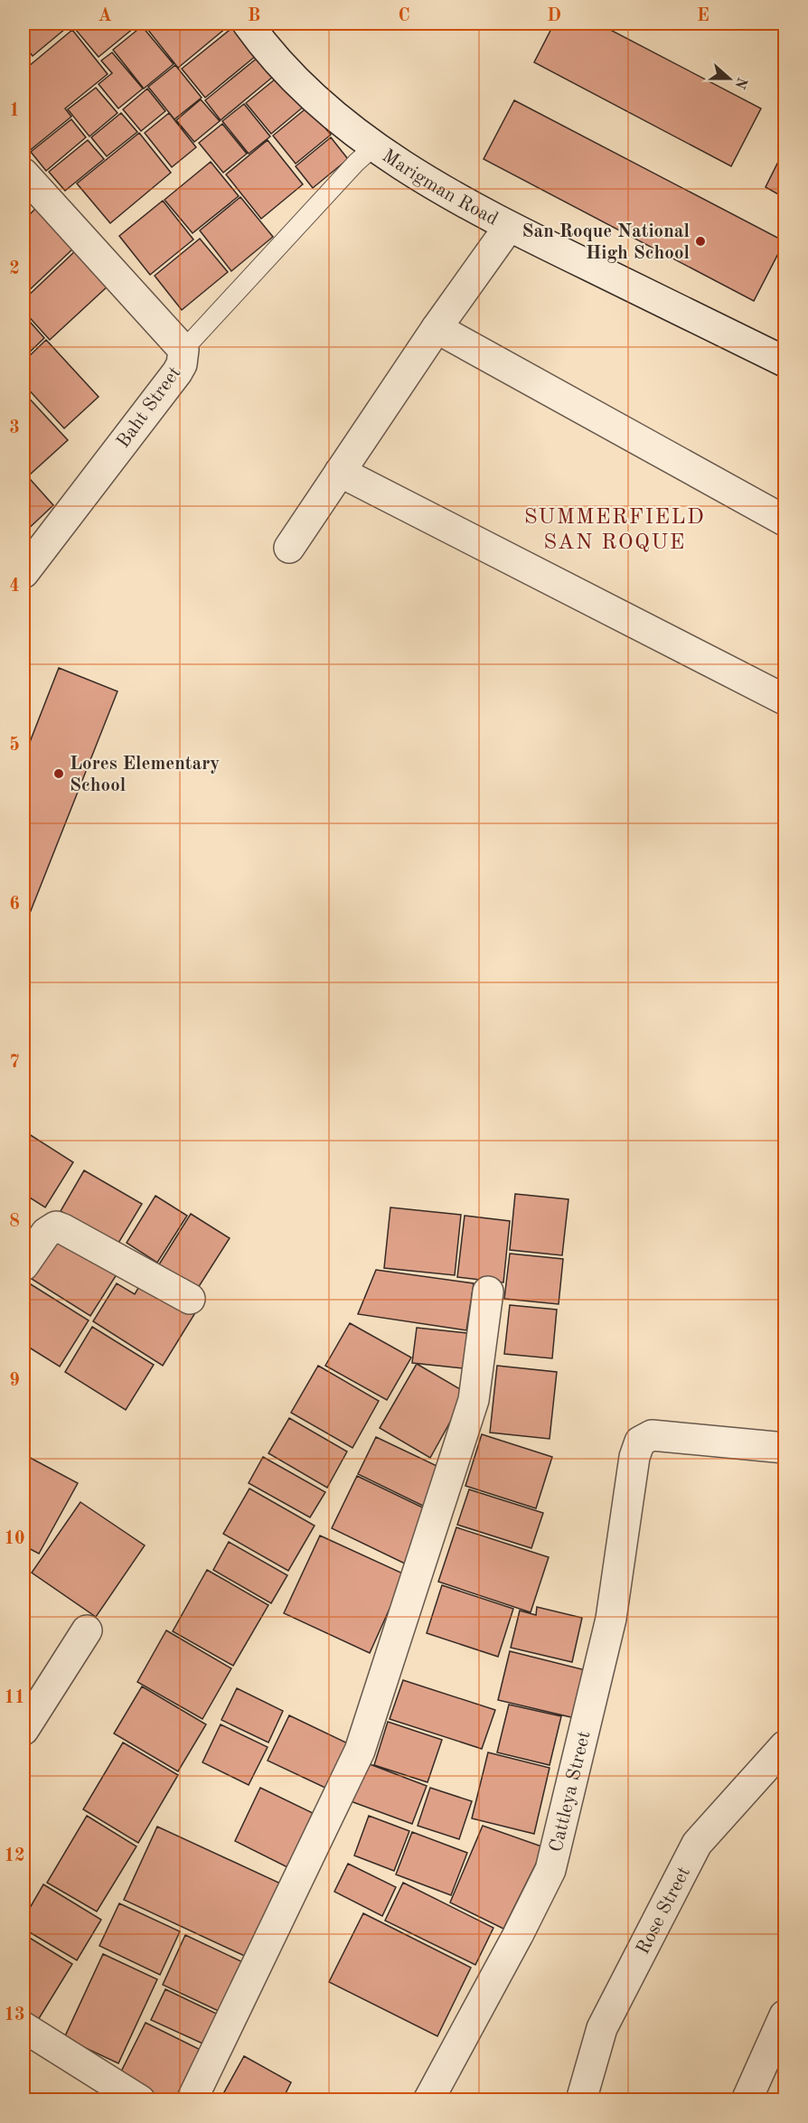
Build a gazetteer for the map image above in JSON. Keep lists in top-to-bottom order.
{
  "streets": {
    "street": [
      "Marigman Road",
      "Baht Street",
      "Cattleya Street",
      "Rose Street"
    ]
  },
  "districts": ["SUMMERFIELD SAN ROQUE"],
  "places": ["San Roque National High School", "Lores Elementary School"],
  "north": "right",
  "grid": {
    "columns": [
      "A",
      "B",
      "C",
      "D",
      "E"
    ],
    "rows": [
      "1",
      "2",
      "3",
      "4",
      "5",
      "6",
      "7",
      "8",
      "9",
      "10",
      "11",
      "12",
      "13"
    ]
  }
}
